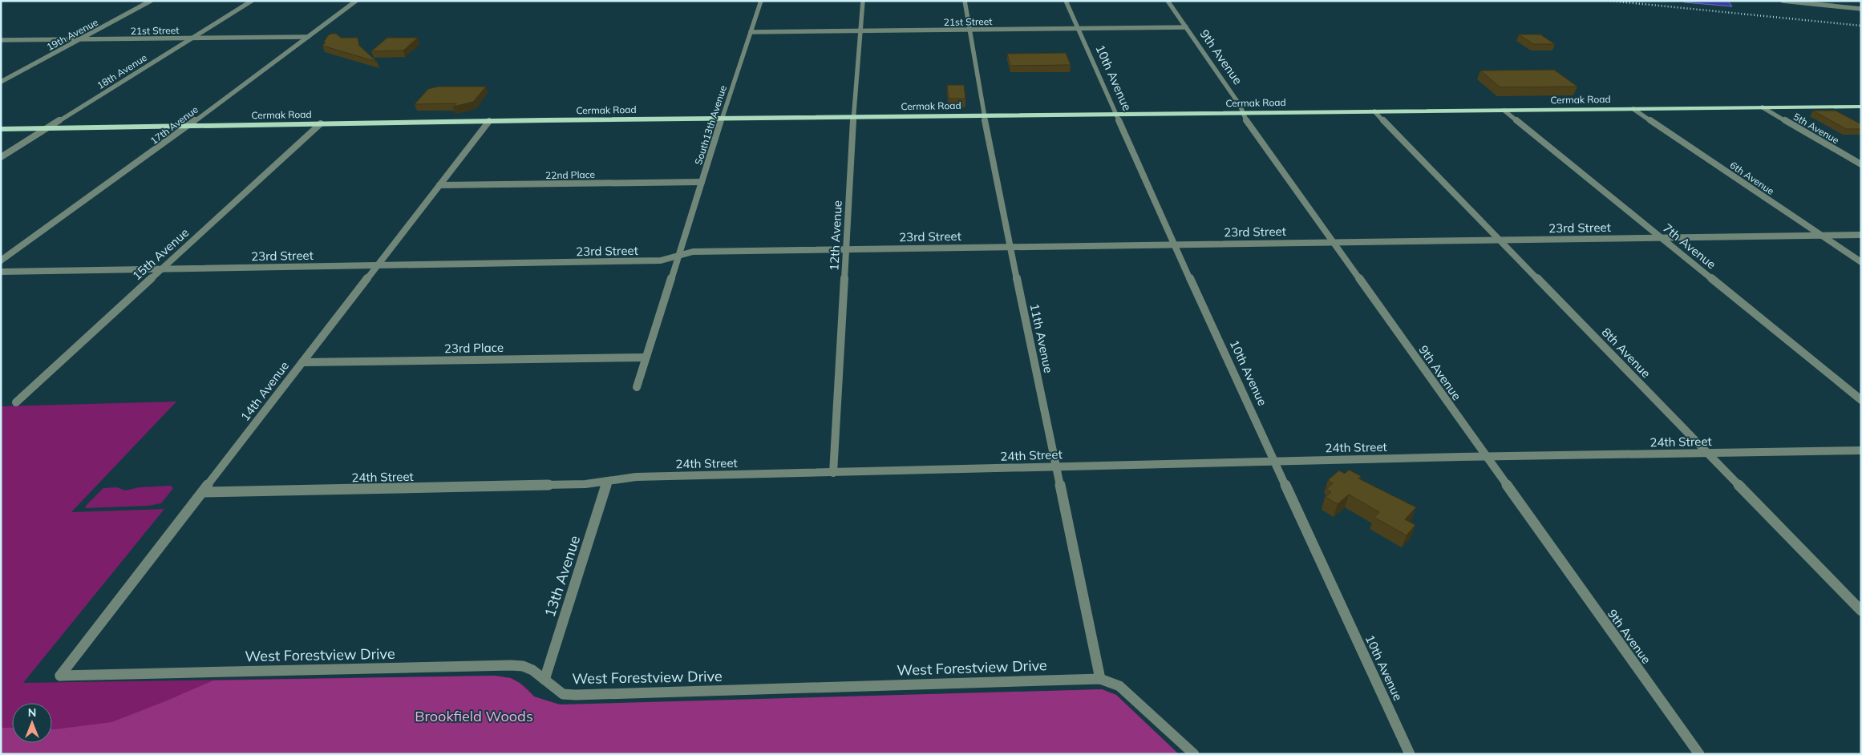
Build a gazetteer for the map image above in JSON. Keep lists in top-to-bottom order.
{
  "streets": {
    "main road": ["Cermak Road"],
    "street": [
      "21st Street",
      "19th Avenue",
      "9th Avenue",
      "18th Avenue",
      "10th Avenue",
      "17th Avenue",
      "South13th Avenue",
      "5th Avenue",
      "22nd Place",
      "6th Avenue",
      "23rd Street",
      "12th Avenue",
      "7th Avenue",
      "15th Avenue",
      "11th Avenue",
      "23rd Place",
      "8th Avenue",
      "14th Avenue",
      "24th Street",
      "13th Avenue",
      "West Forestview Drive"
    ]
  },
  "crossings": [
    ["21st Street", "19th Avenue"],
    ["21st Street", "9th Avenue"],
    ["21st Street", "18th Avenue"],
    ["21st Street", "10th Avenue"],
    ["21st Street", "17th Avenue"],
    ["21st Street", "South13th Avenue"],
    ["21st Street", "12th Avenue"],
    ["21st Street", "11th Avenue"],
    ["9th Avenue", "Cermak Road"],
    ["9th Avenue", "23rd Street"],
    ["9th Avenue", "24th Street"],
    ["18th Avenue", "Cermak Road"],
    ["10th Avenue", "Cermak Road"],
    ["10th Avenue", "23rd Street"],
    ["10th Avenue", "24th Street"],
    ["Cermak Road", "17th Avenue"],
    ["Cermak Road", "South13th Avenue"],
    ["Cermak Road", "5th Avenue"],
    ["Cermak Road", "6th Avenue"],
    ["Cermak Road", "12th Avenue"],
    ["Cermak Road", "7th Avenue"],
    ["Cermak Road", "15th Avenue"],
    ["Cermak Road", "11th Avenue"],
    ["Cermak Road", "8th Avenue"],
    ["Cermak Road", "14th Avenue"],
    ["South13th Avenue", "22nd Place"],
    ["South13th Avenue", "23rd Street"],
    ["22nd Place", "14th Avenue"],
    ["6th Avenue", "23rd Street"],
    ["23rd Street", "12th Avenue"],
    ["23rd Street", "7th Avenue"],
    ["23rd Street", "15th Avenue"],
    ["23rd Street", "11th Avenue"],
    ["23rd Street", "8th Avenue"],
    ["23rd Street", "14th Avenue"],
    ["12th Avenue", "24th Street"],
    ["11th Avenue", "24th Street"],
    ["11th Avenue", "West Forestview Drive"],
    ["23rd Place", "14th Avenue"],
    ["8th Avenue", "24th Street"],
    ["14th Avenue", "24th Street"],
    ["14th Avenue", "West Forestview Drive"],
    ["24th Street", "13th Avenue"],
    ["13th Avenue", "West Forestview Drive"]
  ],
  "parks": ["Brookfield Woods"],
  "north": "top"
}
